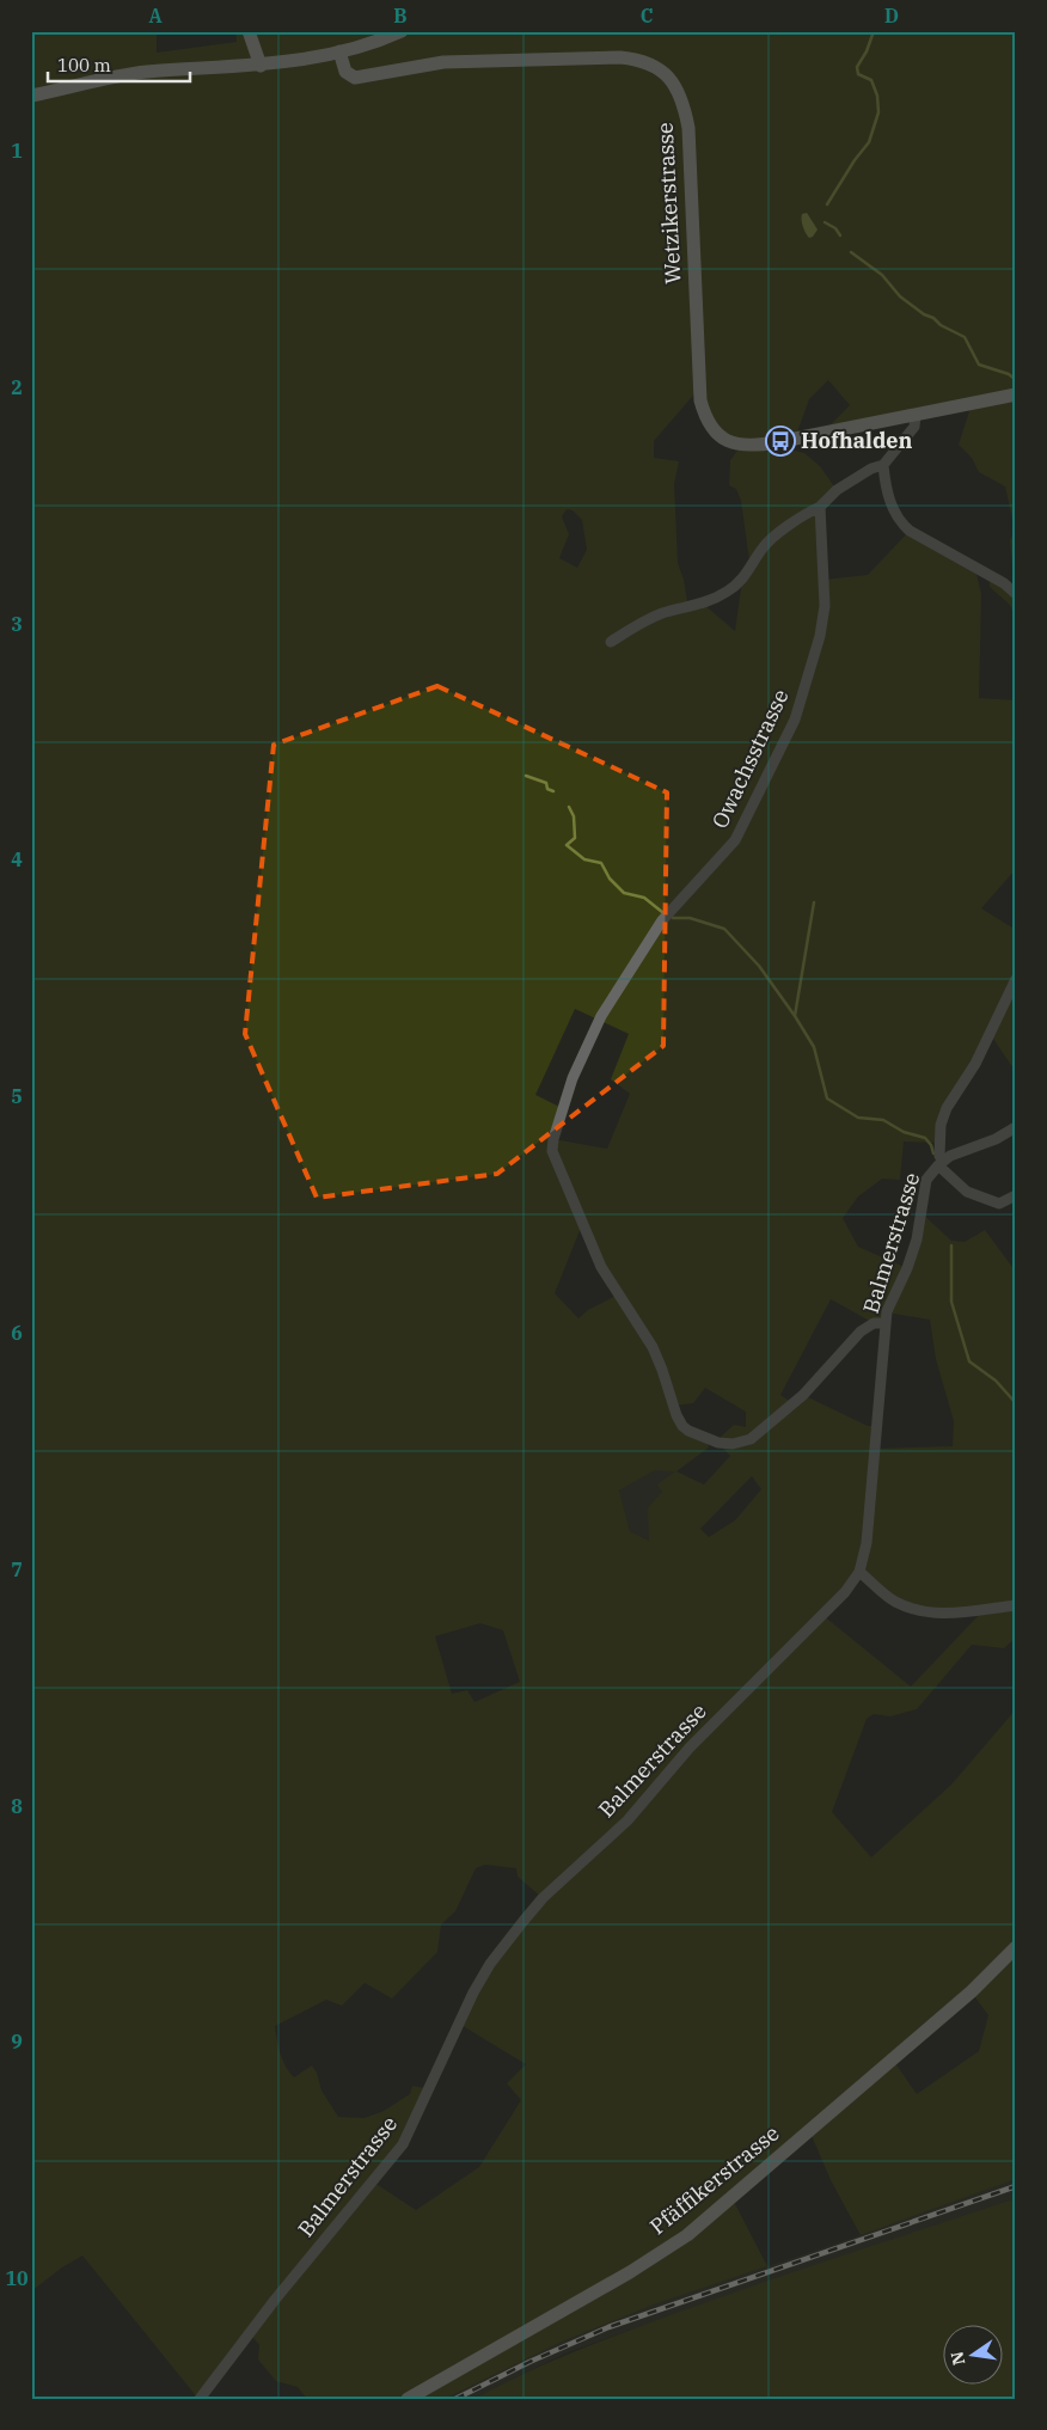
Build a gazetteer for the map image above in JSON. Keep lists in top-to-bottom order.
{
  "streets": {
    "street": [
      "Wetzikerstrasse",
      "Owachsstrasse",
      "Balmerstrasse",
      "Pfäffikerstrasse"
    ]
  },
  "crossings": [
    ["Owachsstrasse", "Balmerstrasse"]
  ],
  "places": {
    "bus stop": ["Hofhalden"]
  },
  "scale_bar": "100 m",
  "north": "left",
  "grid": {
    "columns": [
      "A",
      "B",
      "C",
      "D"
    ],
    "rows": [
      "1",
      "2",
      "3",
      "4",
      "5",
      "6",
      "7",
      "8",
      "9",
      "10"
    ]
  }
}
